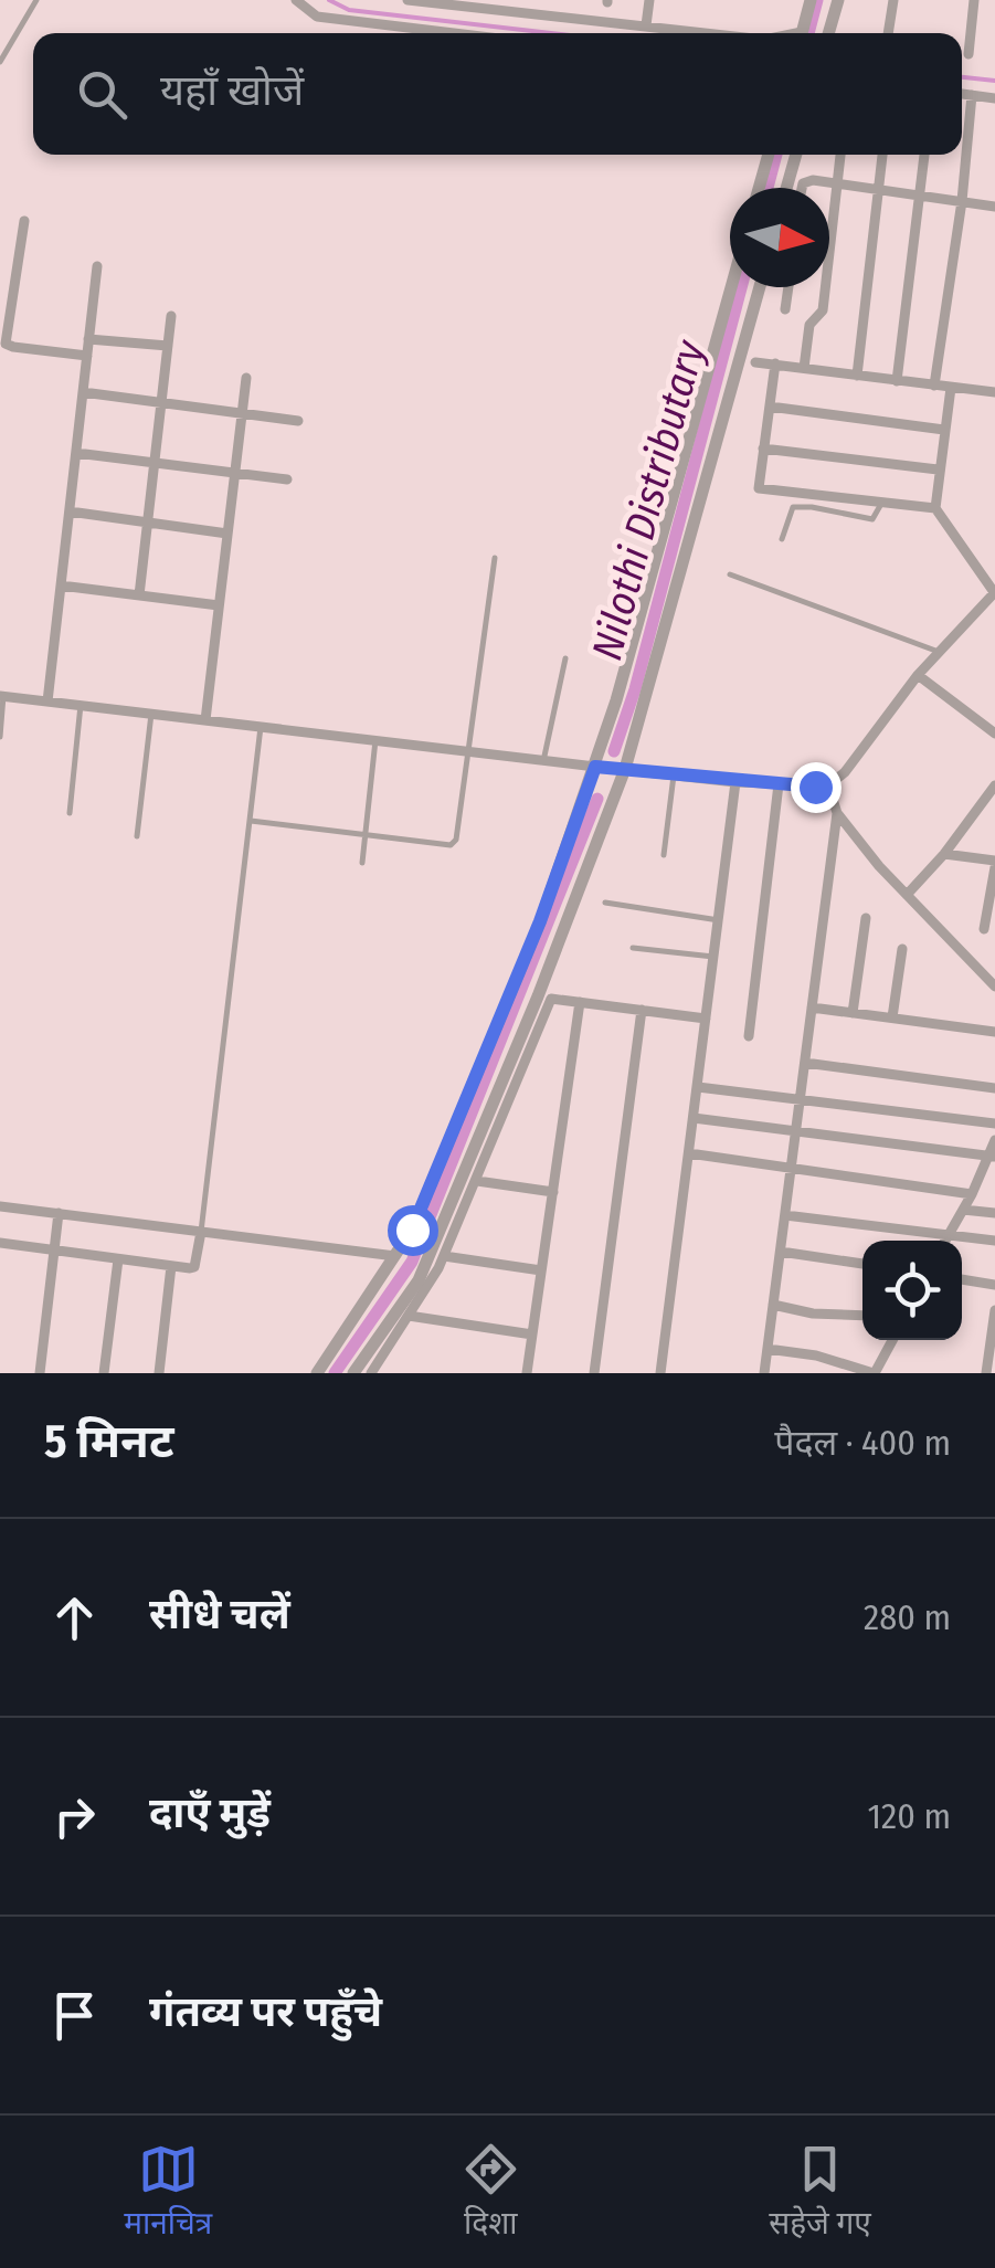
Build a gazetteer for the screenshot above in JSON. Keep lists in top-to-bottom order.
{
  "water": ["Nilothi Distributary"],
  "north": "right",
  "page": {
    "search": "यहाँ खोजें",
    "heading": ["5 मिनट", "पैदल · 400 m"],
    "list": [
      ["सीधे चलें", "280 m"],
      ["दाएँ मुड़ें", "120 m"],
      "गंतव्य पर पहुँचे"
    ],
    "nav": ["मानचित्र", "दिशा", "सहेजे गए"]
  }
}
